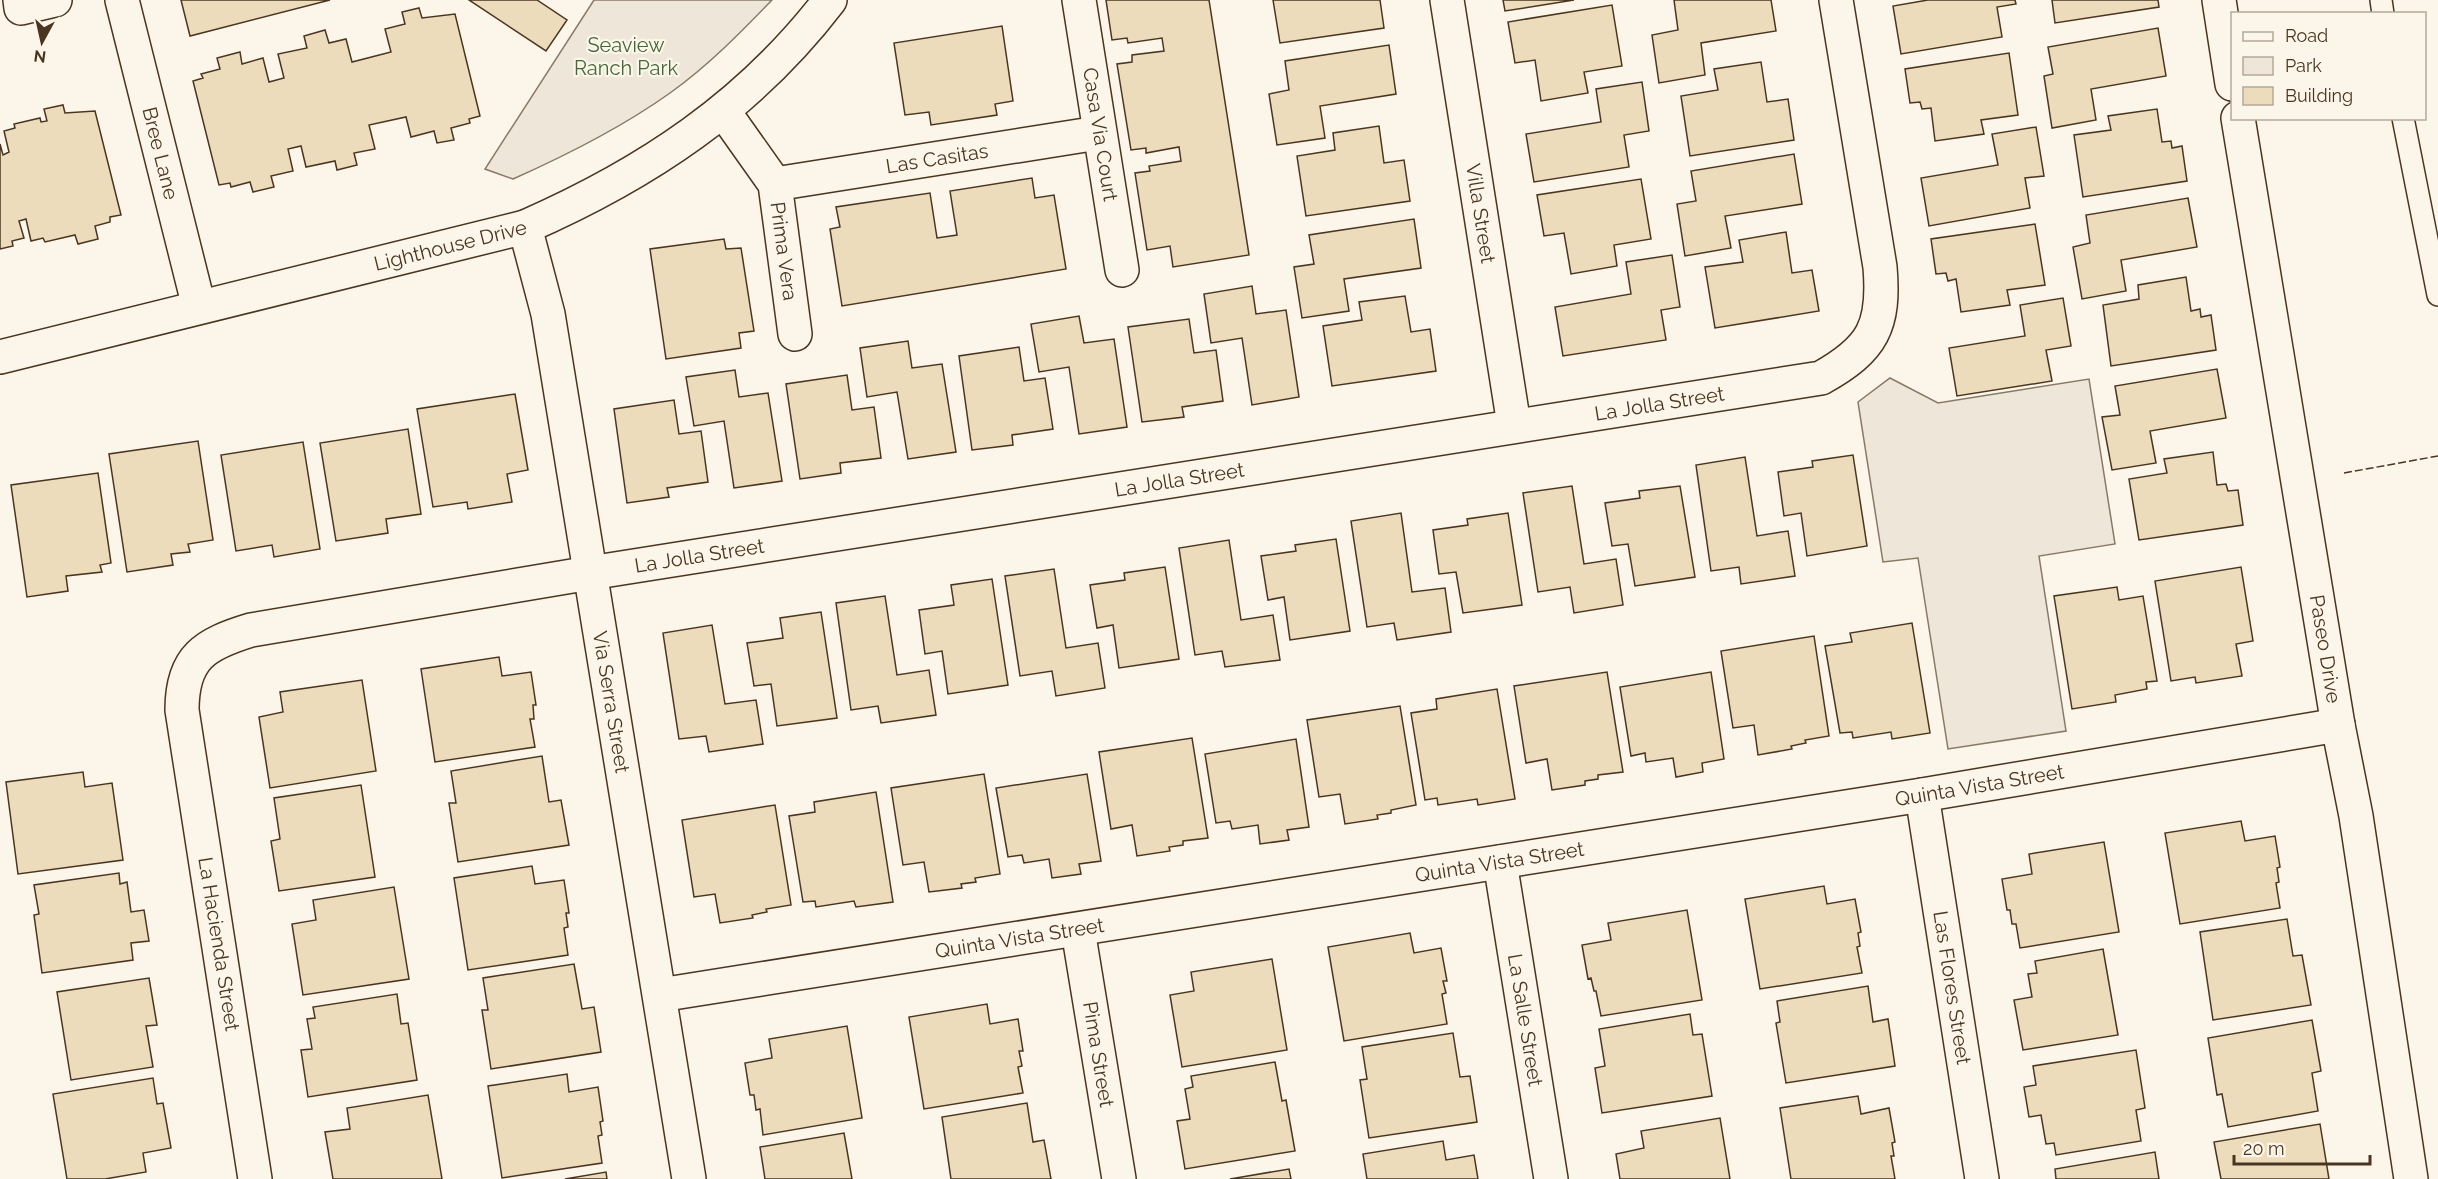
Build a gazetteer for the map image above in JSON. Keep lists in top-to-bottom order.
{
  "streets": {
    "street": [
      "Casa Via Court",
      "Bree Lane",
      "Las Casitas",
      "Villa Street",
      "Lighthouse Drive",
      "Prima Vera",
      "La Jolla Street",
      "Paseo Drive",
      "Via Serra Street",
      "Quinta Vista Street",
      "La Hacienda Street",
      "Las Flores Street",
      "La Salle Street",
      "Pima Street"
    ]
  },
  "crossings": [
    ["Casa Via Court", "Las Casitas"],
    ["Bree Lane", "Lighthouse Drive"],
    ["Las Casitas", "Prima Vera"],
    ["Villa Street", "La Jolla Street"],
    ["Lighthouse Drive", "Prima Vera"],
    ["Lighthouse Drive", "Via Serra Street"],
    ["La Jolla Street", "Via Serra Street"],
    ["La Jolla Street", "La Hacienda Street"],
    ["Paseo Drive", "Quinta Vista Street"],
    ["Via Serra Street", "Quinta Vista Street"],
    ["Quinta Vista Street", "Las Flores Street"],
    ["Quinta Vista Street", "La Salle Street"],
    ["Quinta Vista Street", "Pima Street"]
  ],
  "parks": ["Seaview Ranch Park"],
  "legend": ["Road", "Park", "Building"],
  "scale_bar": "20 m",
  "north": "bottom"
}
